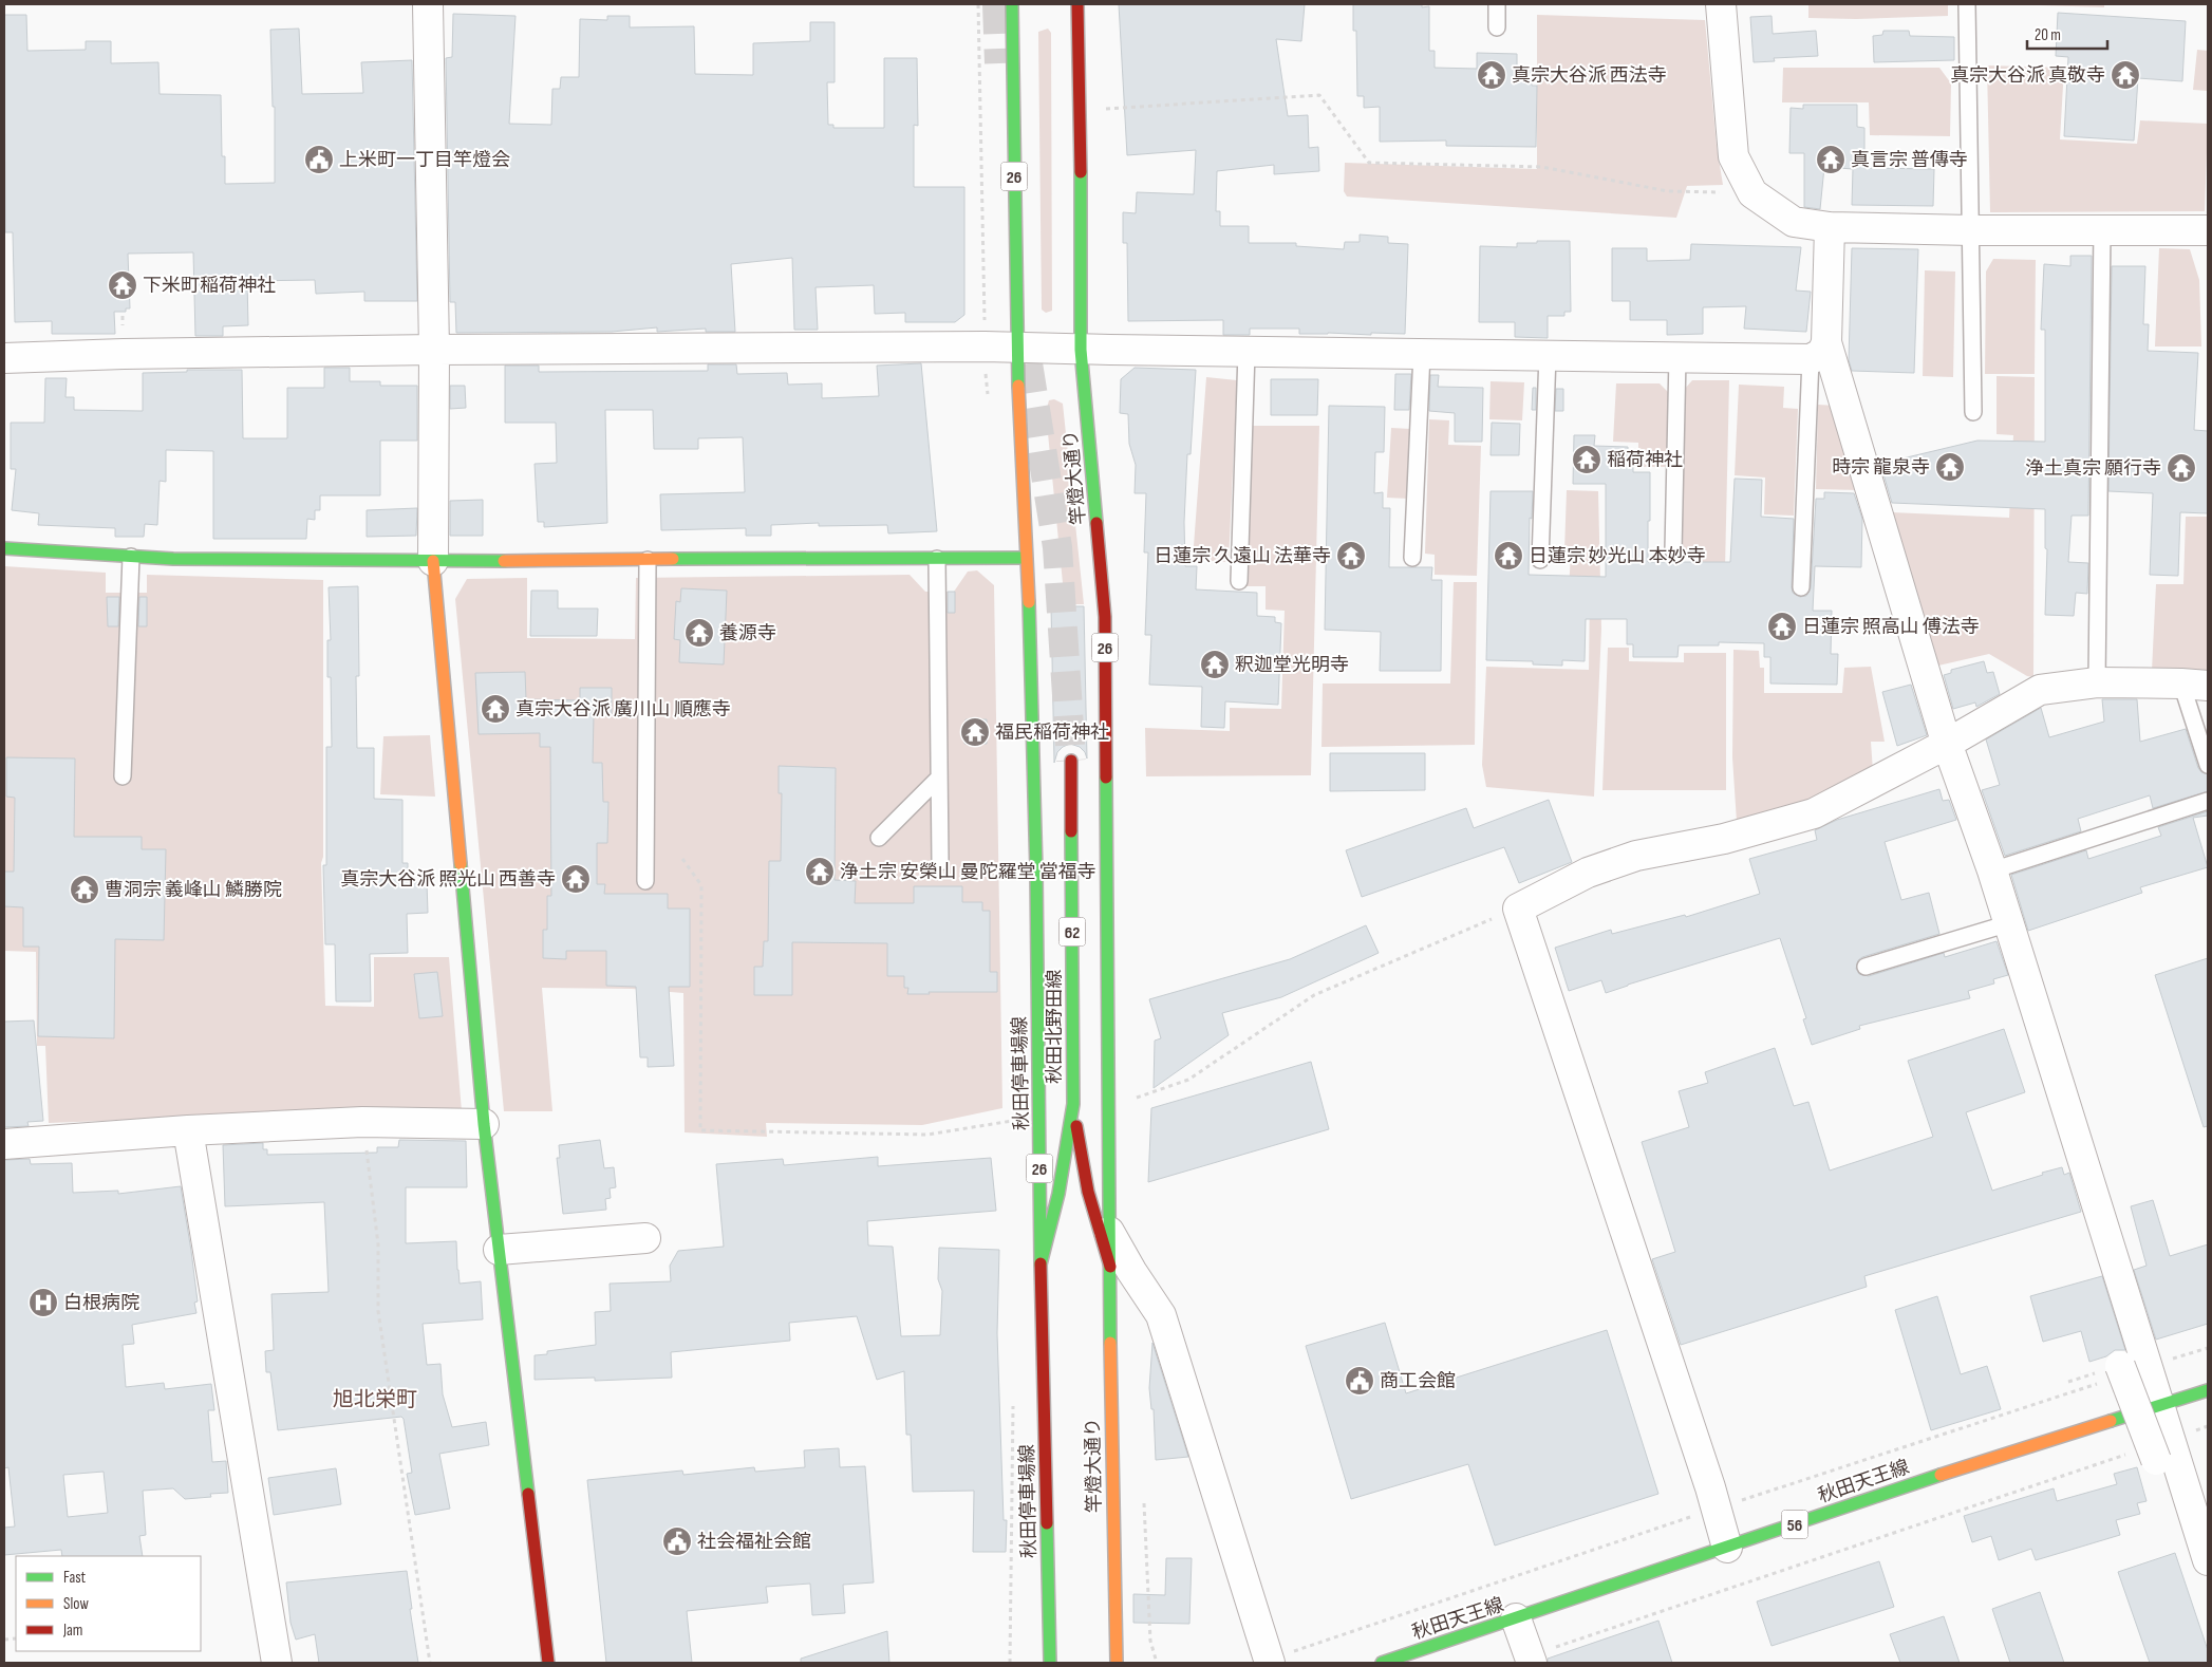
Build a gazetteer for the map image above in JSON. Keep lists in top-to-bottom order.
{
  "streets": {
    "main road": [
      "26",
      "竿燈大通り",
      "62",
      "秋田北野田線",
      "秋田停車場線",
      "秋田天王線",
      "56"
    ]
  },
  "crossings": [
    ["26", "竿燈大通り"],
    ["26", "62"],
    ["26", "秋田停車場線"],
    ["竿燈大通り", "62"],
    ["62", "秋田北野田線"],
    ["62", "秋田停車場線"]
  ],
  "districts": ["旭北栄町"],
  "places": {
    "temple": [
      "真宗大谷派 西法寺",
      "真宗大谷派 真敬寺",
      "真言宗 普傳寺",
      "下米町稲荷神社",
      "稲荷神社",
      "時宗 龍泉寺",
      "浄土真宗 願行寺",
      "日蓮宗 久遠山 法華寺",
      "日蓮宗 妙光山 本妙寺",
      "日蓮宗 照高山 傅法寺",
      "養源寺",
      "釈迦堂光明寺",
      "真宗大谷派 廣川山 順應寺",
      "福民稲荷神社",
      "浄土宗 安榮山 曼陀羅堂 當福寺",
      "真宗大谷派 照光山 西善寺",
      "曹洞宗 義峰山 鱗勝院"
    ],
    "public building": ["上米町一丁目竿燈会", "商工会館", "社会福祉会館"],
    "hospital": ["白根病院"]
  },
  "legend": ["Fast", "Slow", "Jam"],
  "scale_bar": "20 m"
}
